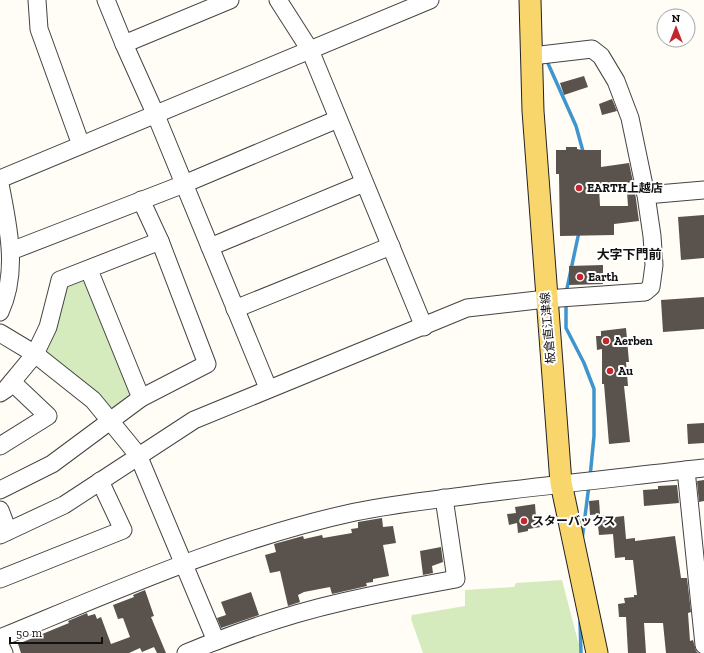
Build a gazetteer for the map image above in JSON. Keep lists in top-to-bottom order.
{
  "streets": {
    "main road": ["板倉直江津線"]
  },
  "districts": ["大字下門前"],
  "places": [
    "EARTH上越店",
    "Earth",
    "Aerben",
    "Au",
    "スターバックス"
  ],
  "scale_bar": "50 m",
  "north": "top"
}
